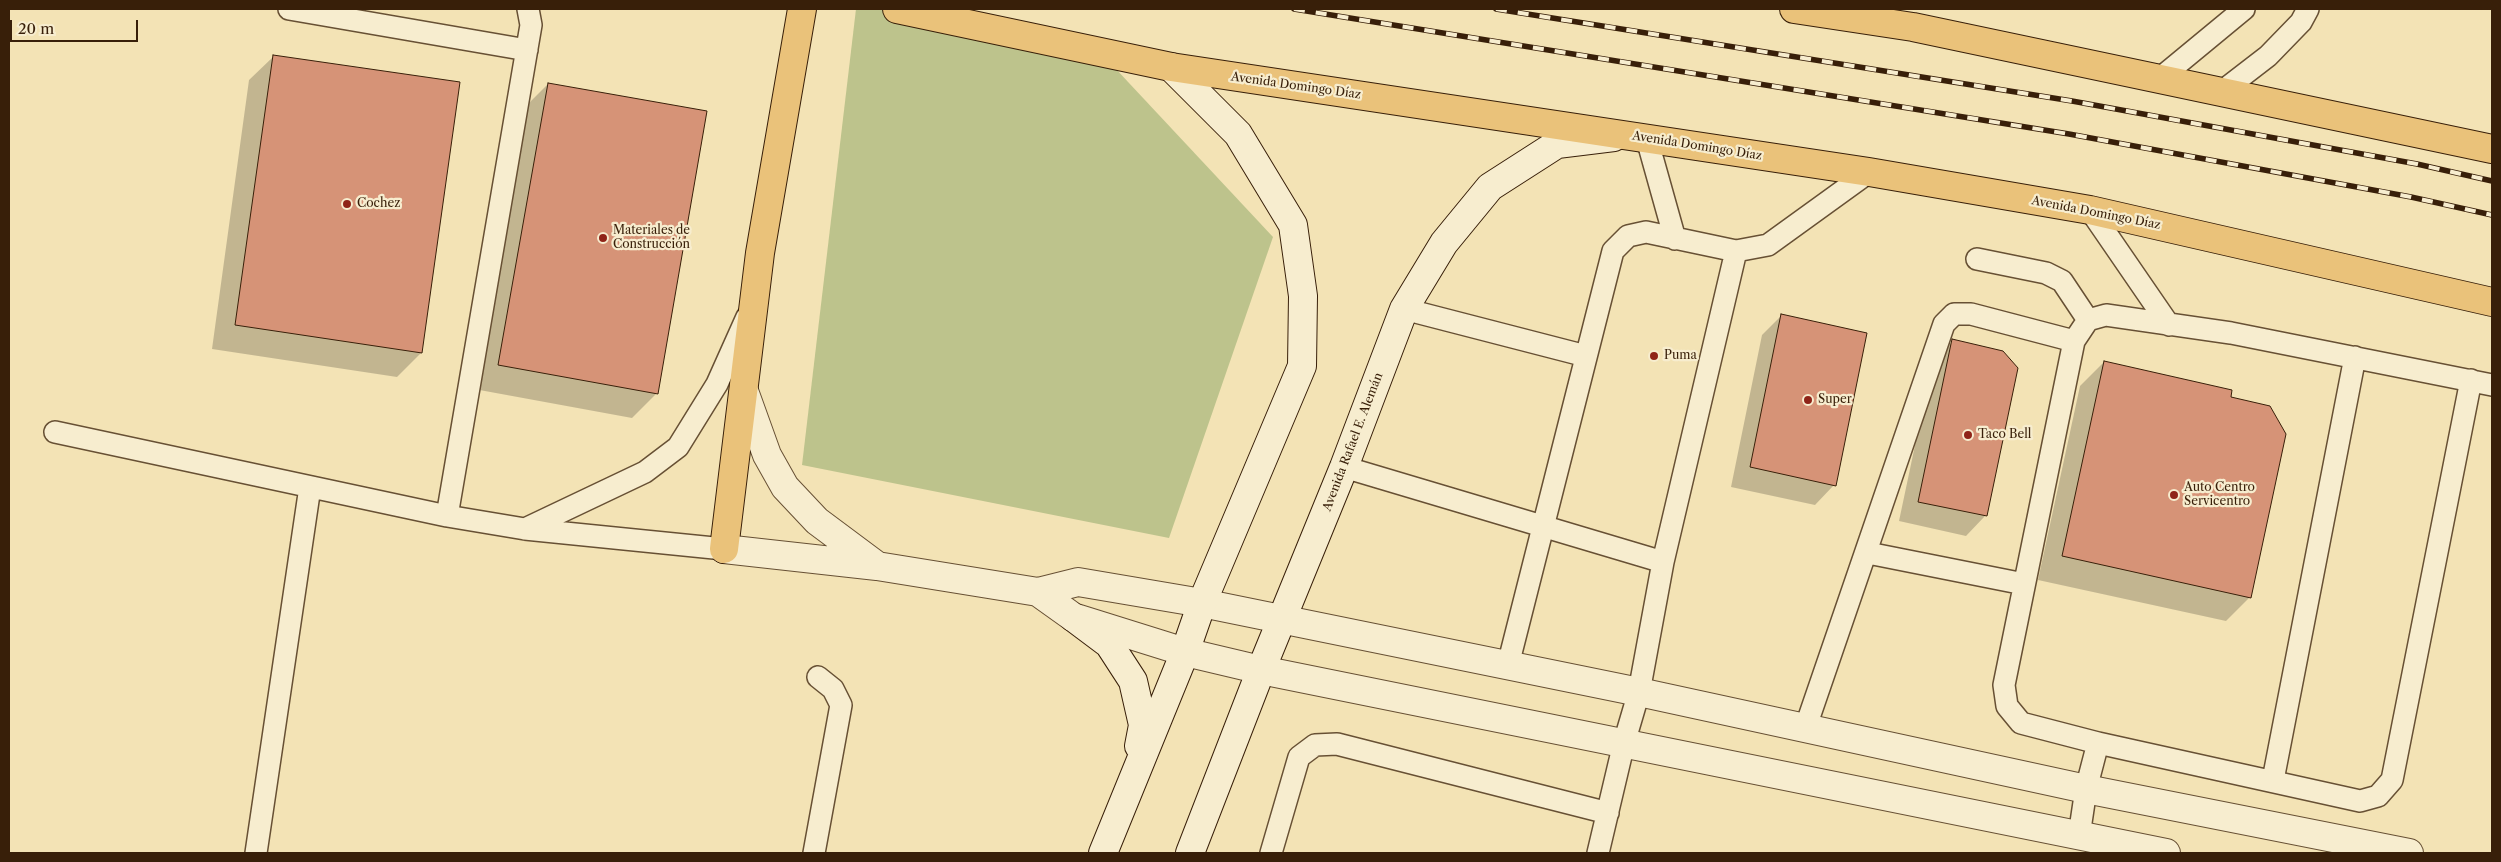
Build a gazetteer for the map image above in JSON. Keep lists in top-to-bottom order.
{
  "streets": {
    "main road": ["Avenida Domingo Díaz"],
    "street": ["Avenida Rafael E. Alemán"]
  },
  "crossings": [
    ["Avenida Domingo Díaz", "Avenida Rafael E. Alemán"]
  ],
  "places": [
    "Cochez",
    "Materiales de Construcción",
    "Puma",
    "Super",
    "Taco Bell",
    "Auto Centro Servicentro"
  ],
  "scale_bar": "20 m"
}
